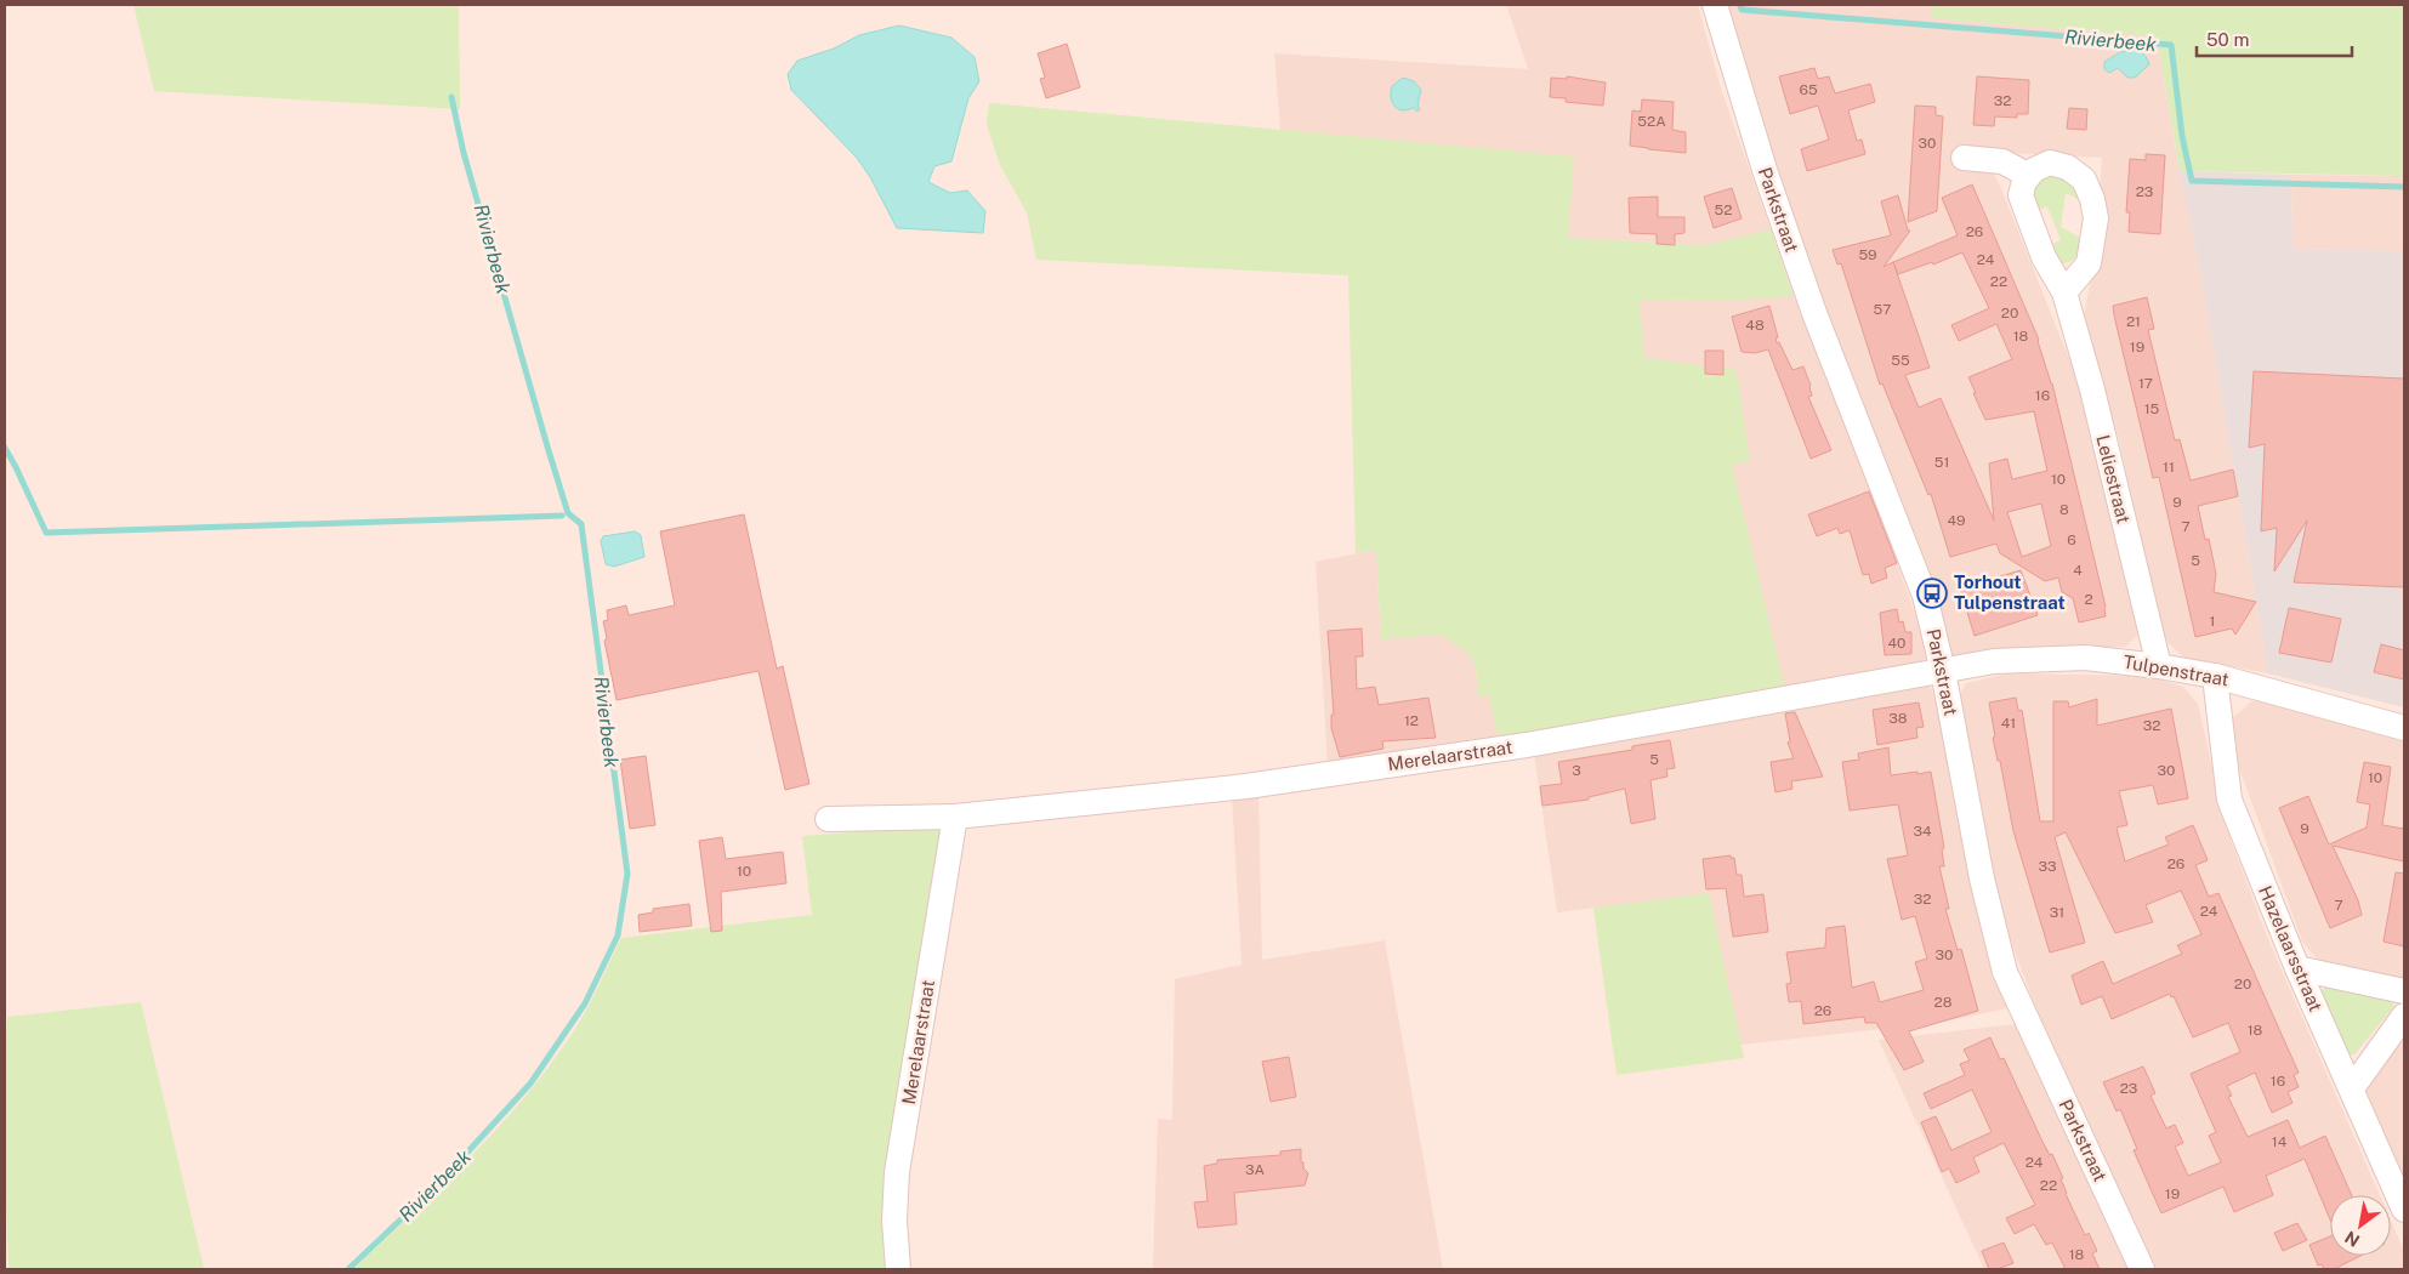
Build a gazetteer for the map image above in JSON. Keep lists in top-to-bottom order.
{
  "streets": {
    "street": [
      "Parkstraat",
      "Leliestraat",
      "Tulpenstraat",
      "Merelaarstraat",
      "Hazelaarsstraat"
    ]
  },
  "crossings": [
    ["Parkstraat", "Tulpenstraat"],
    ["Parkstraat", "Merelaarstraat"],
    ["Leliestraat", "Tulpenstraat"],
    ["Tulpenstraat", "Merelaarstraat"],
    ["Tulpenstraat", "Hazelaarsstraat"]
  ],
  "water": ["Rivierbeek"],
  "places": {
    "bus stop": ["Torhout Tulpenstraat"]
  },
  "house_numbers": [
    "65",
    "32",
    "52A",
    "30",
    "23",
    "52",
    "26",
    "59",
    "24",
    "22",
    "57",
    "20",
    "21",
    "48",
    "18",
    "19",
    "55",
    "17",
    "16",
    "15",
    "51",
    "11",
    "10",
    "9",
    "8",
    "49",
    "7",
    "6",
    "5",
    "4",
    "2",
    "1",
    "40",
    "38",
    "12",
    "41",
    "32",
    "5",
    "3",
    "30",
    "10",
    "9",
    "34",
    "26",
    "33",
    "10",
    "32",
    "7",
    "24",
    "31",
    "30",
    "20",
    "28",
    "26",
    "18",
    "16",
    "23",
    "14",
    "24",
    "3A",
    "22",
    "19",
    "18"
  ],
  "scale_bar": "50 m",
  "north": "bottom left"
}
